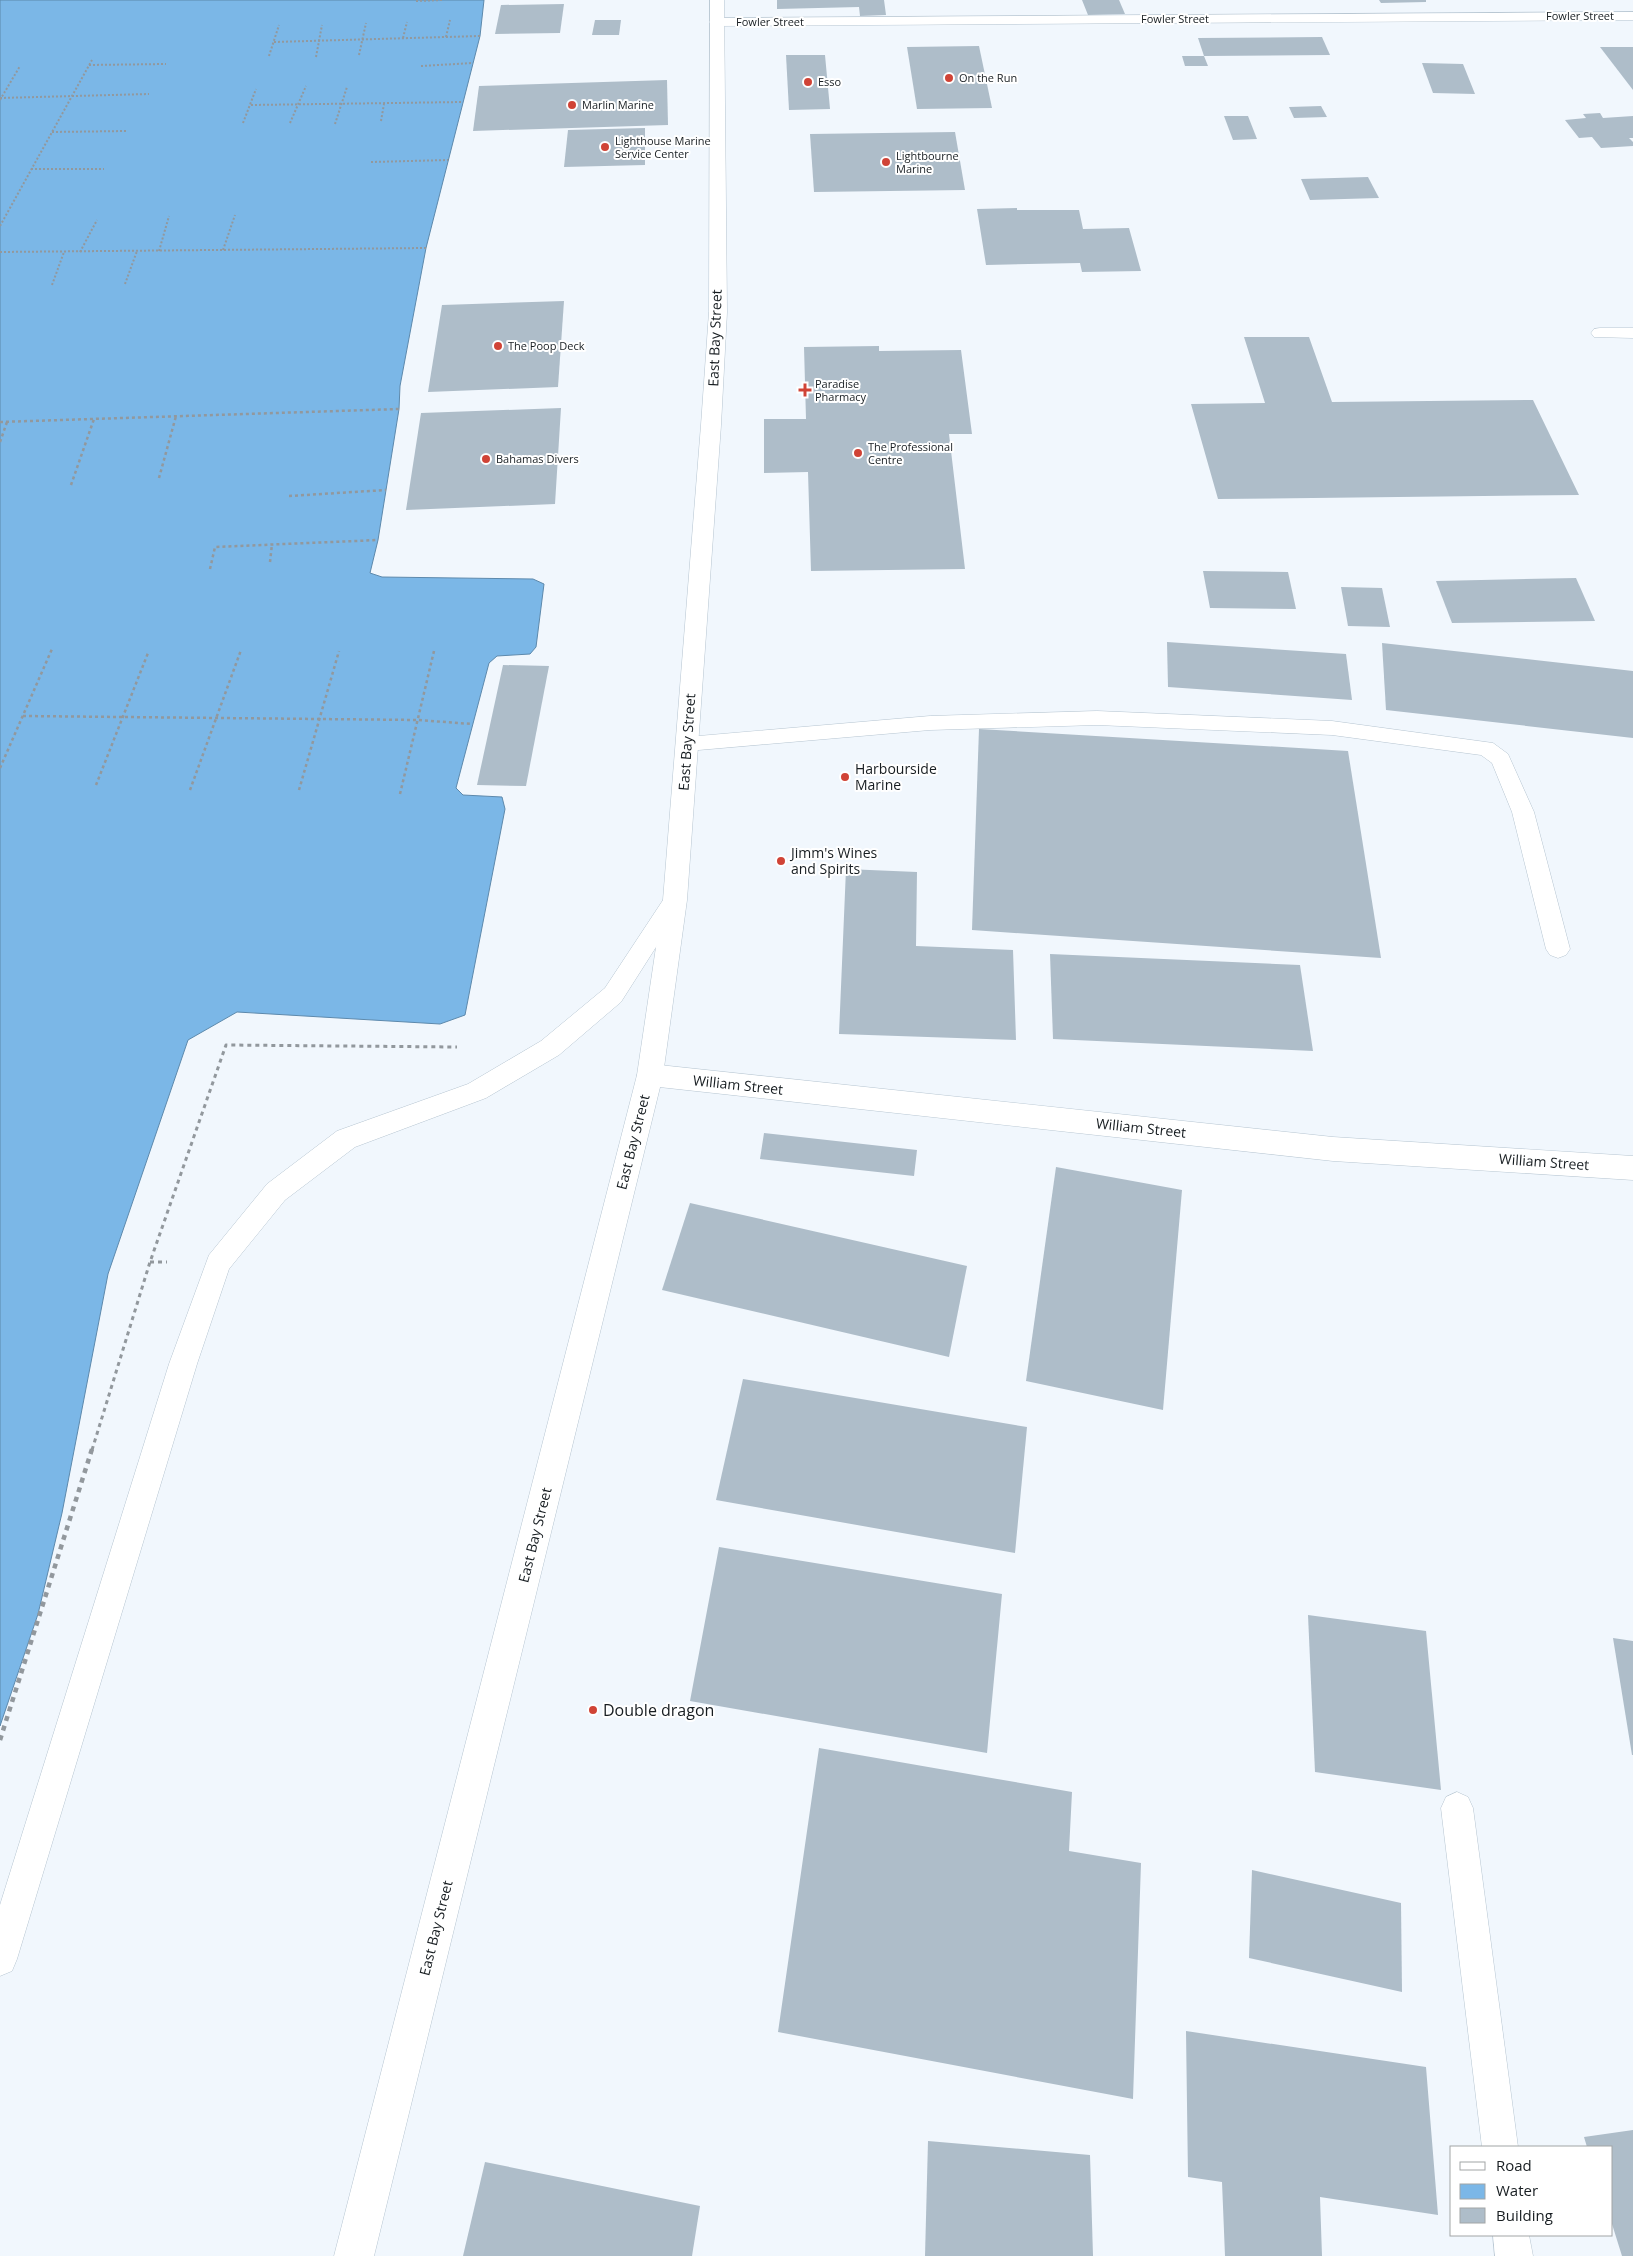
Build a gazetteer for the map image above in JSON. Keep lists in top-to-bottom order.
{
  "streets": {
    "main road": ["Fowler Street", "East Bay Street", "William Street"]
  },
  "crossings": [
    ["Fowler Street", "East Bay Street"],
    ["East Bay Street", "William Street"]
  ],
  "places": {
    "other": [
      "On the Run",
      "Esso",
      "Marlin Marine",
      "Lighthouse Marine Service Center",
      "Lightbourne Marine",
      "The Poop Deck",
      "The Professional Centre",
      "Bahamas Divers",
      "Harbourside Marine",
      "Jimm's Wines and Spirits",
      "Double dragon"
    ],
    "health": ["Paradise Pharmacy"]
  },
  "legend": ["Road", "Water", "Building"]
}
